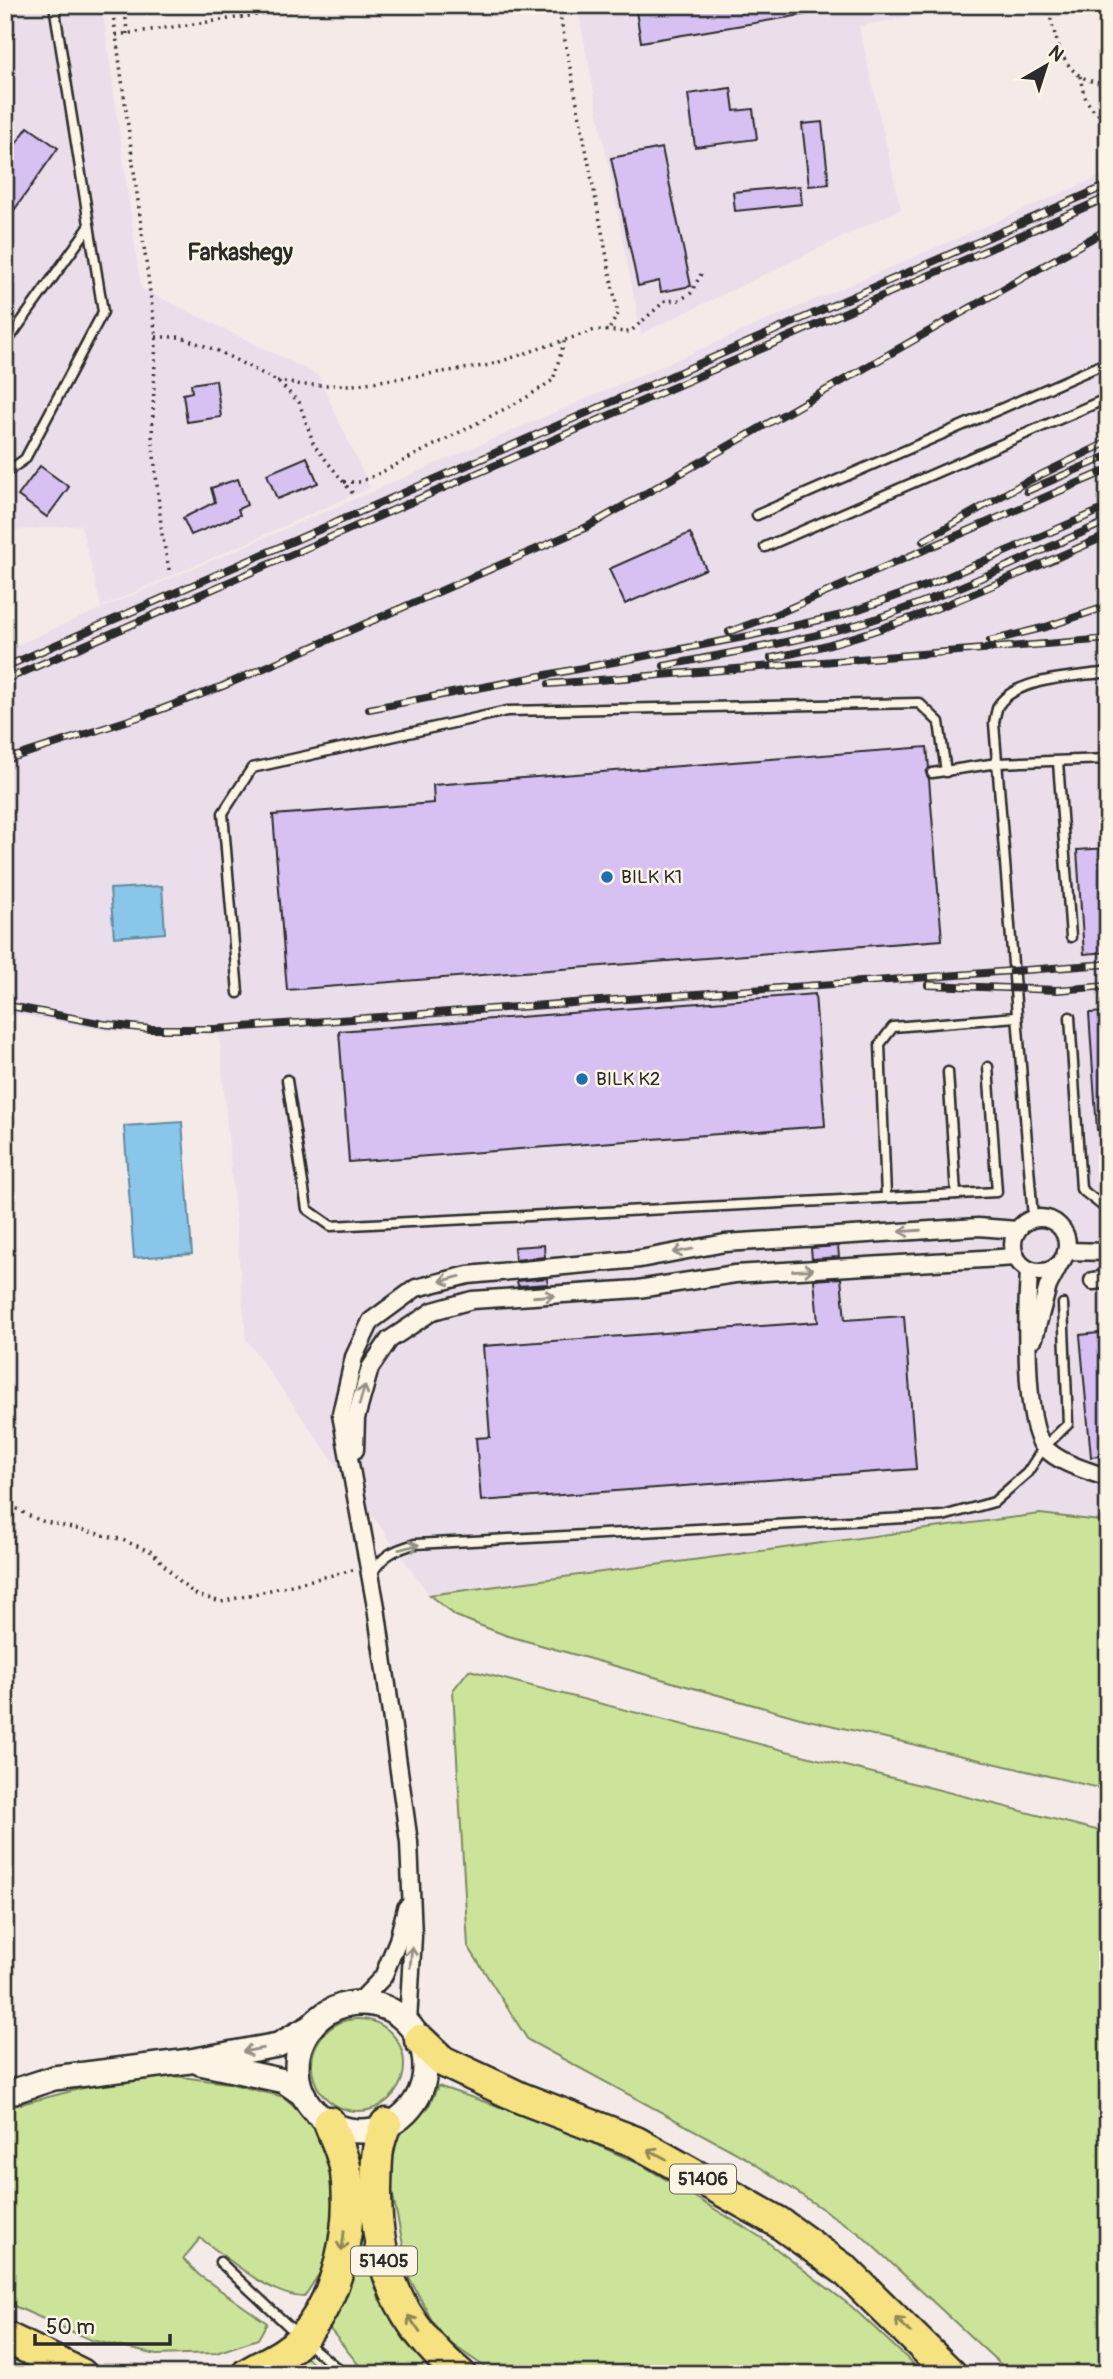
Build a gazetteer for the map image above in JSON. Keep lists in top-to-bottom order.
{
  "streets": {
    "highway": ["51406", "51405"]
  },
  "crossings": [
    ["51406", "51405"]
  ],
  "districts": ["Farkashegy"],
  "places": ["BILK K1", "BILK K2"],
  "scale_bar": "50 m",
  "north": "top right"
}
